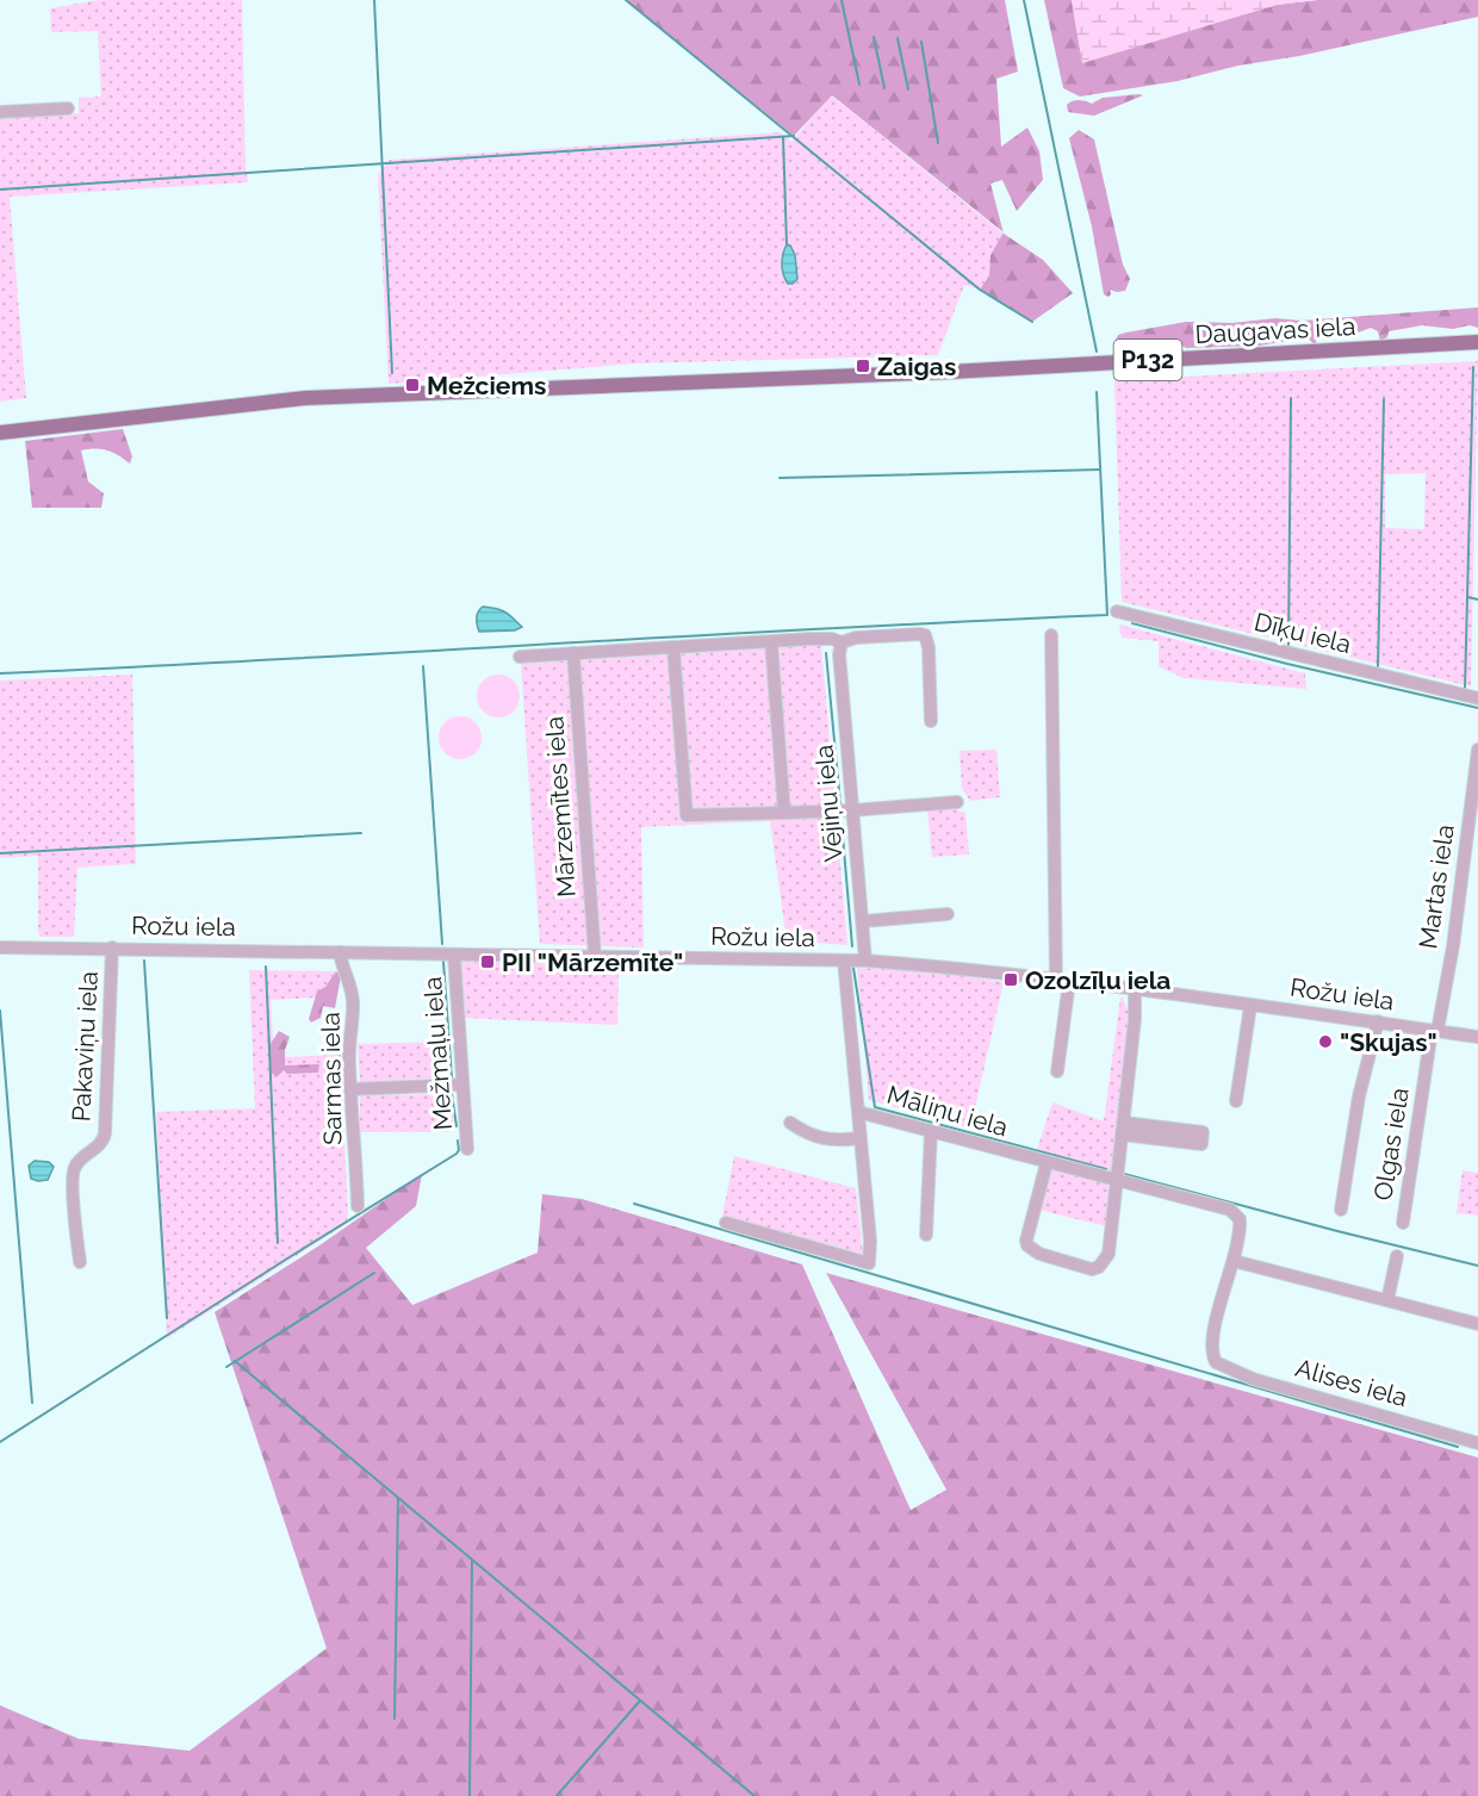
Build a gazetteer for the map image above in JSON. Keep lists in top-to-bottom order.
{
  "streets": {
    "main road": ["Daugavas iela", "P132"],
    "street": [
      "Dīķu iela",
      "Vējiņu iela",
      "Mārzemītes iela",
      "Martas iela",
      "Rožu iela",
      "Pakaviņu iela",
      "Mežmaļu iela",
      "Sarmas iela",
      "Māliņu iela",
      "Olgas iela",
      "Alises iela"
    ]
  },
  "crossings": [
    ["Vējiņu iela", "Rožu iela"],
    ["Mārzemītes iela", "Rožu iela"],
    ["Martas iela", "Rožu iela"],
    ["Martas iela", "Olgas iela"],
    ["Rožu iela", "Pakaviņu iela"],
    ["Rožu iela", "Mežmaļu iela"],
    ["Rožu iela", "Sarmas iela"],
    ["Rožu iela", "Māliņu iela"],
    ["Rožu iela", "Olgas iela"],
    ["Māliņu iela", "Alises iela"]
  ],
  "places": {
    "transit": [
      "Zaigas",
      "Mežciems",
      "PII \"Mārzemīte\"",
      "Ozolzīļu iela"
    ],
    "other": ["\"Skujas\""]
  }
}
